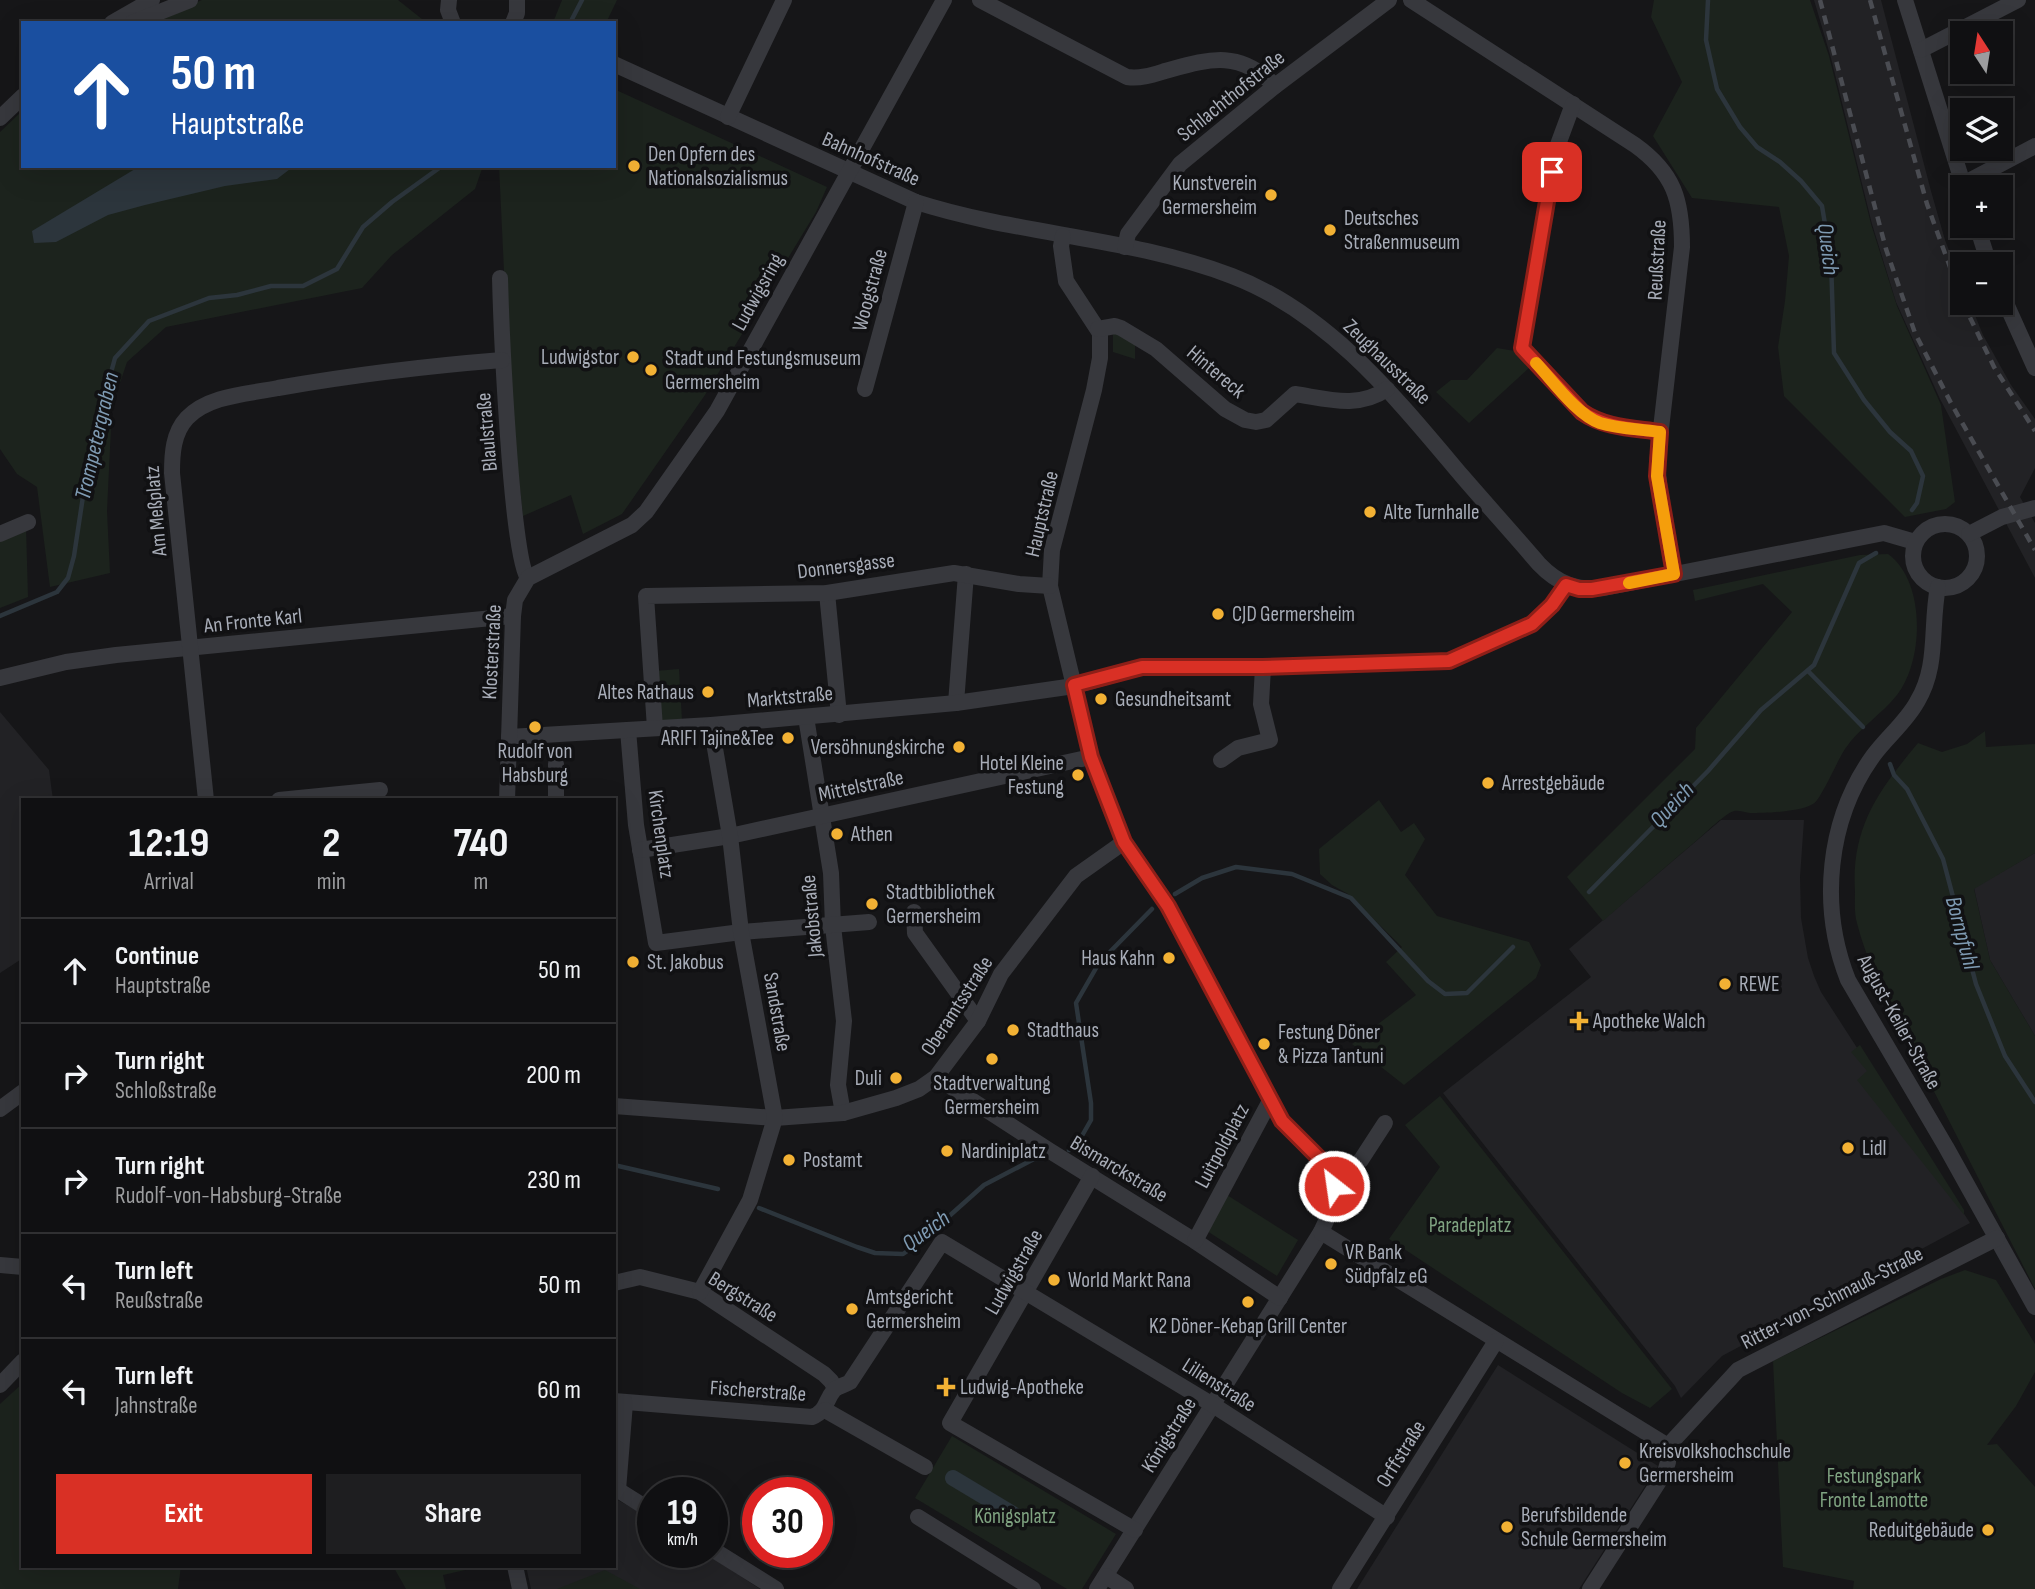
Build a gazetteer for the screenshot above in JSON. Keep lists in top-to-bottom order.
{
  "streets": {
    "street": [
      "Schlachthofstraße",
      "Bahnhofstraße",
      "Reußstraße",
      "Woogstraße",
      "Ludwigsring",
      "Zeughausstraße",
      "Hintereck",
      "Blaulstraße",
      "Am Meßplatz",
      "Hauptstraße",
      "Donnersgasse",
      "An Fronte Karl",
      "Klosterstraße",
      "Marktstraße",
      "Mittelstraße",
      "Kirchenplatz",
      "Jakobstraße",
      "Oberamtsstraße",
      "Sandstraße",
      "August-Keiler-Straße",
      "Luitpoldplatz",
      "Bismarckstraße",
      "Ludwigstraße",
      "Bergstraße",
      "Ritter-von-Schmauß-Straße",
      "Lilienstraße",
      "Fischerstraße",
      "Königstraße",
      "Orffstraße"
    ]
  },
  "crossings": [
    ["Schlachthofstraße", "Bahnhofstraße"],
    ["Schlachthofstraße", "Zeughausstraße"],
    ["Bahnhofstraße", "Woogstraße"],
    ["Bahnhofstraße", "Ludwigsring"],
    ["Bahnhofstraße", "Zeughausstraße"],
    ["Ludwigsring", "Blaulstraße"],
    ["Ludwigsring", "Klosterstraße"],
    ["Zeughausstraße", "Hintereck"],
    ["Zeughausstraße", "Marktstraße"],
    ["Hintereck", "Hauptstraße"],
    ["Blaulstraße", "Am Meßplatz"],
    ["Blaulstraße", "Klosterstraße"],
    ["Am Meßplatz", "An Fronte Karl"],
    ["Hauptstraße", "Donnersgasse"],
    ["Hauptstraße", "Marktstraße"],
    ["Hauptstraße", "Mittelstraße"],
    ["Hauptstraße", "Oberamtsstraße"],
    ["Hauptstraße", "Luitpoldplatz"],
    ["Donnersgasse", "Marktstraße"],
    ["An Fronte Karl", "Klosterstraße"],
    ["Klosterstraße", "Marktstraße"],
    ["Marktstraße", "Kirchenplatz"],
    ["Marktstraße", "Jakobstraße"],
    ["Marktstraße", "Sandstraße"],
    ["Mittelstraße", "Kirchenplatz"],
    ["Mittelstraße", "Jakobstraße"],
    ["Mittelstraße", "Sandstraße"],
    ["Kirchenplatz", "Sandstraße"],
    ["Jakobstraße", "Oberamtsstraße"],
    ["Oberamtsstraße", "Sandstraße"],
    ["Oberamtsstraße", "Bismarckstraße"],
    ["Sandstraße", "Bergstraße"],
    ["August-Keiler-Straße", "Ritter-von-Schmauß-Straße"],
    ["Luitpoldplatz", "Bismarckstraße"],
    ["Bismarckstraße", "Ludwigstraße"],
    ["Bismarckstraße", "Königstraße"],
    ["Ludwigstraße", "Lilienstraße"],
    ["Ludwigstraße", "Königstraße"],
    ["Bergstraße", "Lilienstraße"],
    ["Lilienstraße", "Königstraße"],
    ["Lilienstraße", "Orffstraße"]
  ],
  "water": ["Queich", "Trompetergraben", "Bornpfuhl"],
  "parks": ["Paradeplatz", "Festungspark Fronte Lamotte", "Königsplatz"],
  "places": {
    "other": [
      "Den Opfern des Nationalsozialismus",
      "Kunstverein Germersheim",
      "Deutsches Straßenmuseum",
      "Ludwigstor",
      "Stadt und Festungsmuseum Germersheim",
      "Alte Turnhalle",
      "CJD Germersheim",
      "Altes Rathaus",
      "Gesundheitsamt",
      "Rudolf von Habsburg",
      "ARIFI Tajine&Tee",
      "Versöhnungskirche",
      "Hotel Kleine Festung",
      "Arrestgebäude",
      "Athen",
      "Stadtbibliothek Germersheim",
      "Haus Kahn",
      "St. Jakobus",
      "REWE",
      "Stadthaus",
      "Festung Döner & Pizza Tantuni",
      "Stadtverwaltung Germersheim",
      "Duli",
      "Lidl",
      "Nardiniplatz",
      "Postamt",
      "VR Bank Südpfalz eG",
      "World Markt Rana",
      "K2 Döner-Kebap Grill Center",
      "Amtsgericht Germersheim",
      "Kreisvolkshochschule Germersheim",
      "Berufsbildende Schule Germersheim",
      "Reduitgebäude"
    ],
    "health": ["Apotheke Walch", "Ludwig-Apotheke"]
  },
  "north": "top",
  "page": {
    "map_buttons": ["+", "−"],
    "turn": ["50 m", "Hauptstraße"],
    "eta": [
      "12:19",
      "Arrival",
      "2",
      "min",
      "740",
      "m"
    ],
    "list": [
      {
        "name": "Continue",
        "note": "Hauptstraße",
        "value": "50 m"
      },
      {
        "name": "Turn right",
        "note": "Schloßstraße",
        "value": "200 m"
      },
      {
        "name": "Turn right",
        "note": "Rudolf-von-Habsburg-Straße",
        "value": "230 m"
      },
      {
        "name": "Turn left",
        "note": "Reußstraße",
        "value": "50 m"
      },
      {
        "name": "Turn left",
        "note": "Jahnstraße",
        "value": "60 m"
      }
    ],
    "buttons": ["Exit", "Share"],
    "speed": "19 km/h",
    "limit": "30"
  }
}
